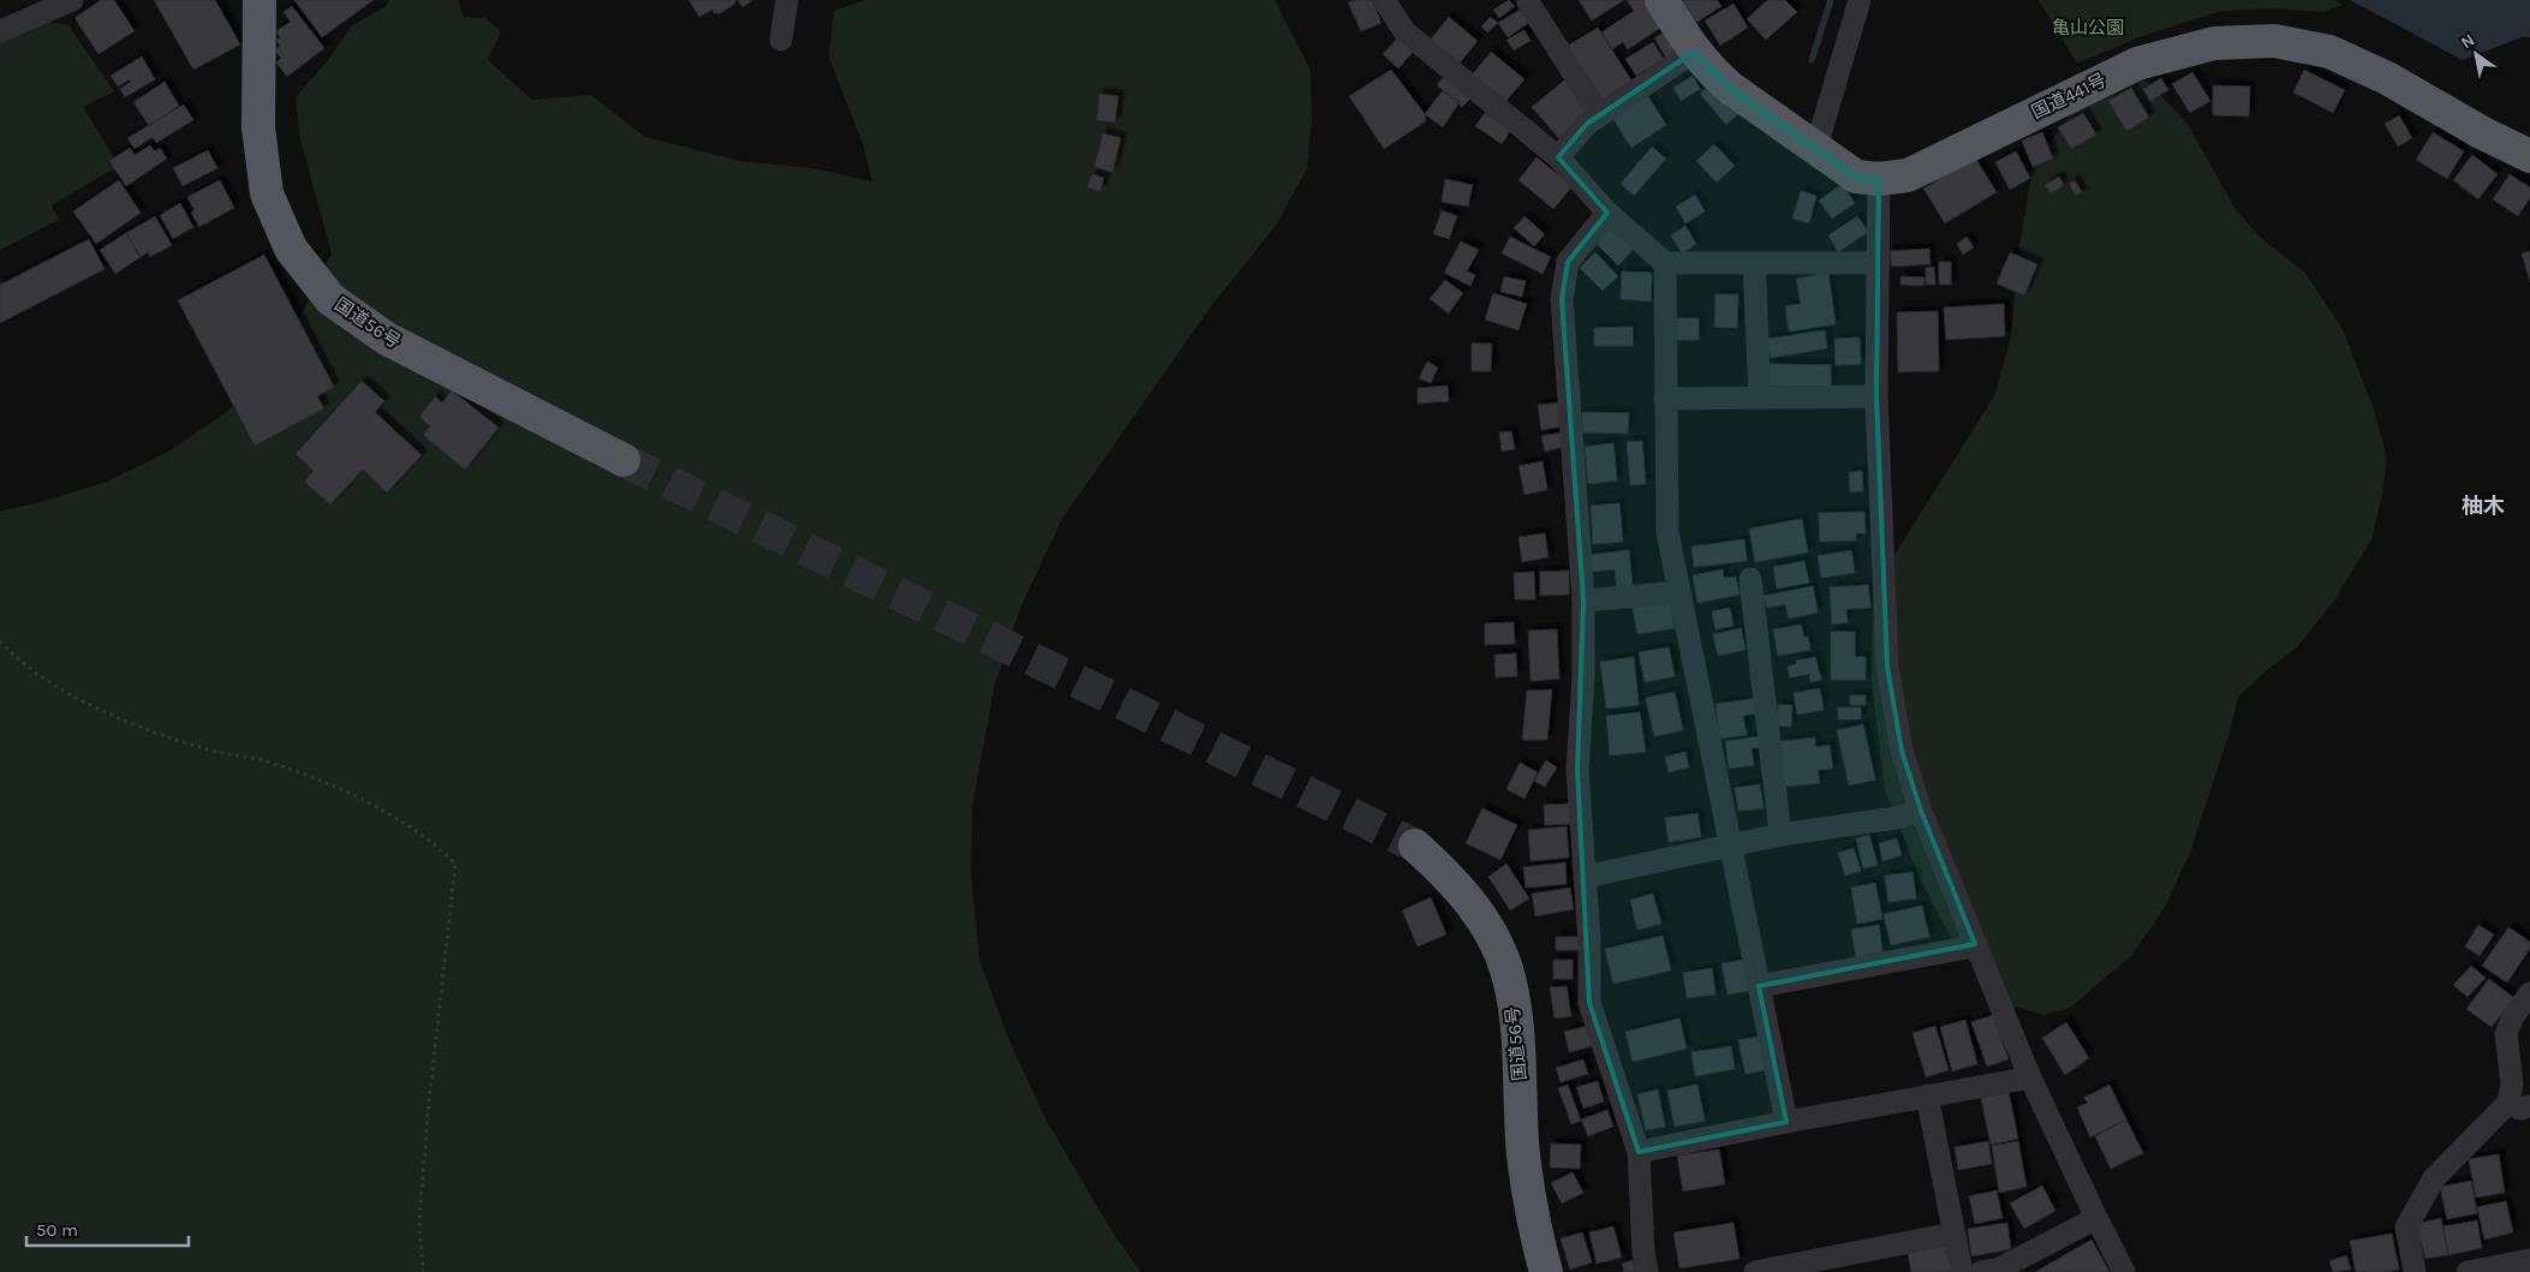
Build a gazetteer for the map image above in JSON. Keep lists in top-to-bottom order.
{
  "streets": {
    "highway": ["国道441号", "国道56号"]
  },
  "districts": ["柚木"],
  "parks": ["亀山公園"],
  "scale_bar": "50 m",
  "north": "top left"
}
